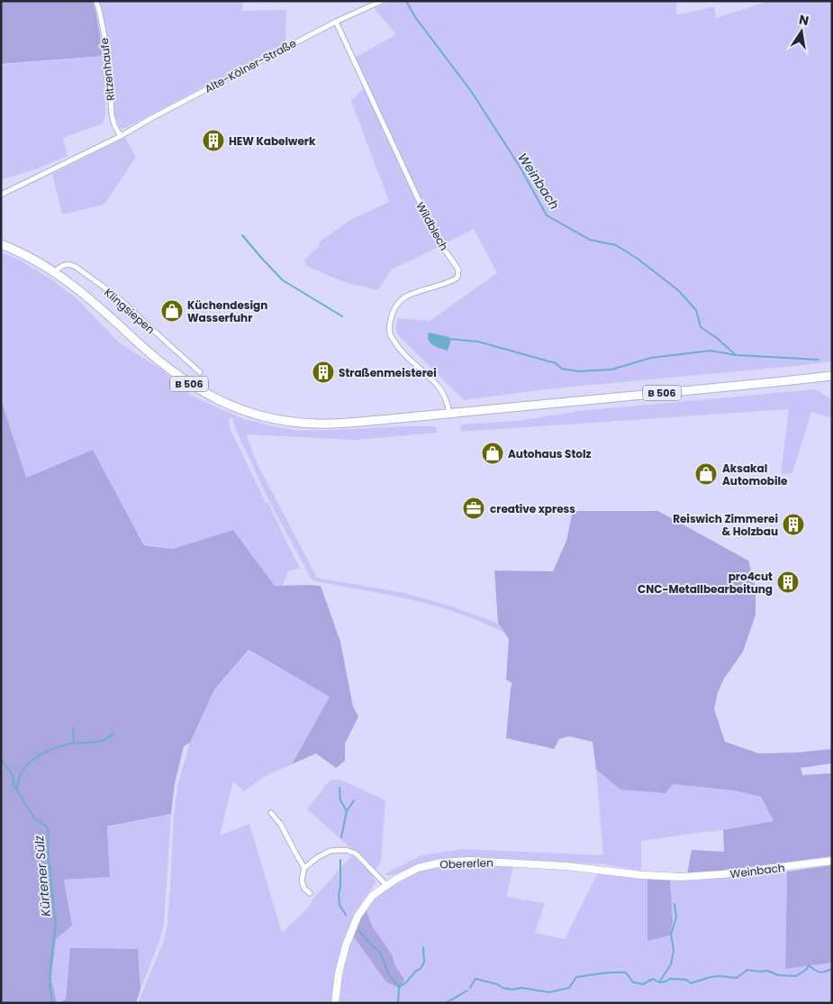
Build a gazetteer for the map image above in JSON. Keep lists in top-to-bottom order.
{
  "streets": {
    "main road": ["B 506", "Obererlen", "Weinbach"],
    "street": [
      "Alte-Kölner-Straße",
      "Ritzenhaufe",
      "Wildblech",
      "Klingsiepen"
    ]
  },
  "crossings": [
    ["Alte-Kölner-Straße", "Ritzenhaufe"],
    ["Alte-Kölner-Straße", "Wildblech"],
    ["Wildblech", "B 506"],
    ["Klingsiepen", "B 506"],
    ["Obererlen", "Weinbach"]
  ],
  "water": ["Weinbach", "Kürtener Sülz"],
  "places": {
    "building": [
      "HEW Kabelwerk",
      "Straßenmeisterei",
      "Reiswich Zimmerei & Holzbau",
      "pro4cut CNC-Metallbearbeitung"
    ],
    "shop": ["Küchendesign Wasserfuhr", "Autohaus Stolz", "Aksakal Automobile"],
    "office": ["creative xpress"]
  },
  "north": "top"
}
